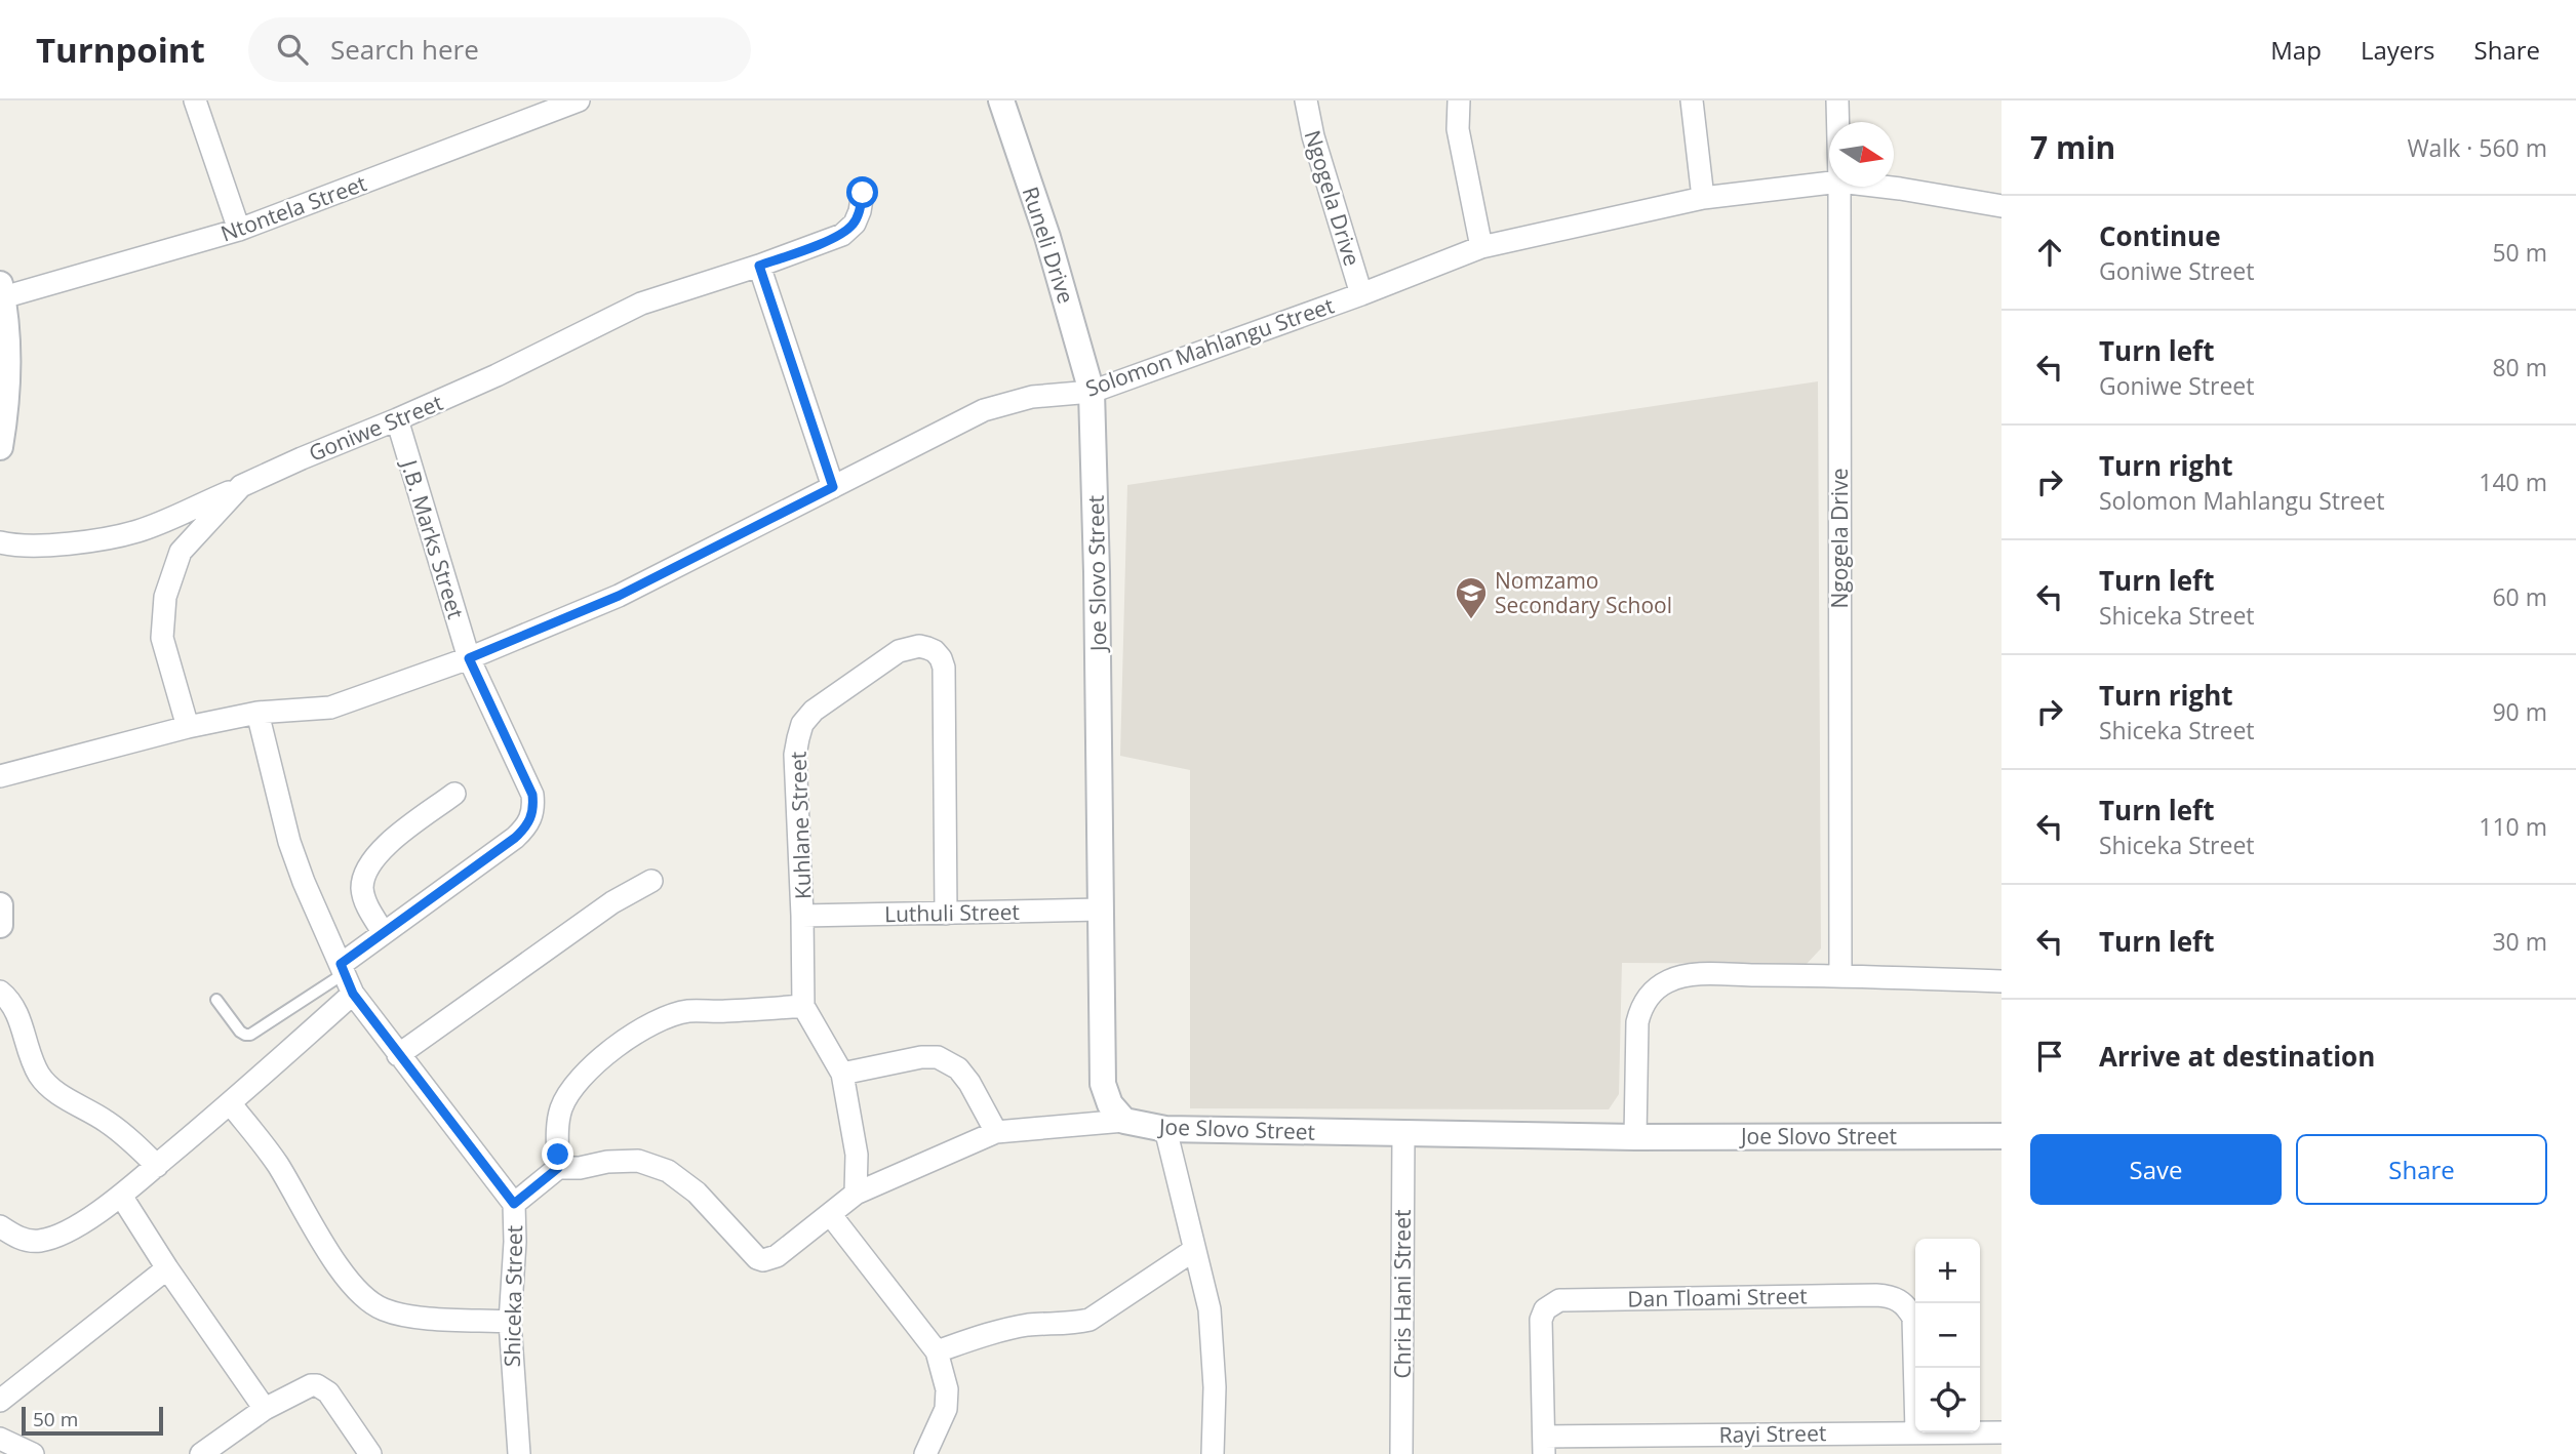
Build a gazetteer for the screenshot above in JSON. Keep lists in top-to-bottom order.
{
  "streets": {
    "street": [
      "Ngogela Drive",
      "Ntontela Street",
      "Runeli Drive",
      "Solomon Mahlangu Street",
      "Goniwe Street",
      "J.B. Marks Street",
      "Joe Slovo Street",
      "Kuhlane Street",
      "Luthuli Street",
      "Chris Hani Street",
      "Shiceka Street",
      "Dan Tloami Street",
      "Rayi Street"
    ]
  },
  "crossings": [
    ["Ngogela Drive", "Solomon Mahlangu Street"],
    ["Runeli Drive", "Solomon Mahlangu Street"],
    ["Runeli Drive", "Joe Slovo Street"],
    ["Solomon Mahlangu Street", "Goniwe Street"],
    ["Solomon Mahlangu Street", "J.B. Marks Street"],
    ["Solomon Mahlangu Street", "Joe Slovo Street"],
    ["Solomon Mahlangu Street", "Shiceka Street"],
    ["Goniwe Street", "J.B. Marks Street"],
    ["Joe Slovo Street", "Luthuli Street"],
    ["Joe Slovo Street", "Chris Hani Street"],
    ["Kuhlane Street", "Luthuli Street"],
    ["Dan Tloami Street", "Rayi Street"]
  ],
  "places": {
    "school or university": ["Nomzamo Secondary School"]
  },
  "scale_bar": "50 m",
  "north": "right",
  "page": {
    "header": "Turnpoint",
    "search": "Search here",
    "nav": ["Map", "Layers", "Share"],
    "heading": ["7 min", "Walk · 560 m"],
    "list": [
      ["Continue", "Goniwe Street", "50 m"],
      ["Turn left", "Goniwe Street", "80 m"],
      ["Turn right", "Solomon Mahlangu Street", "140 m"],
      ["Turn left", "Shiceka Street", "60 m"],
      ["Turn right", "Shiceka Street", "90 m"],
      ["Turn left", "Shiceka Street", "110 m"],
      ["Turn left", "30 m"],
      "Arrive at destination"
    ],
    "buttons": ["Save", "Share"],
    "map_buttons": ["+", "−"],
    "scale": "50 m"
  }
}
